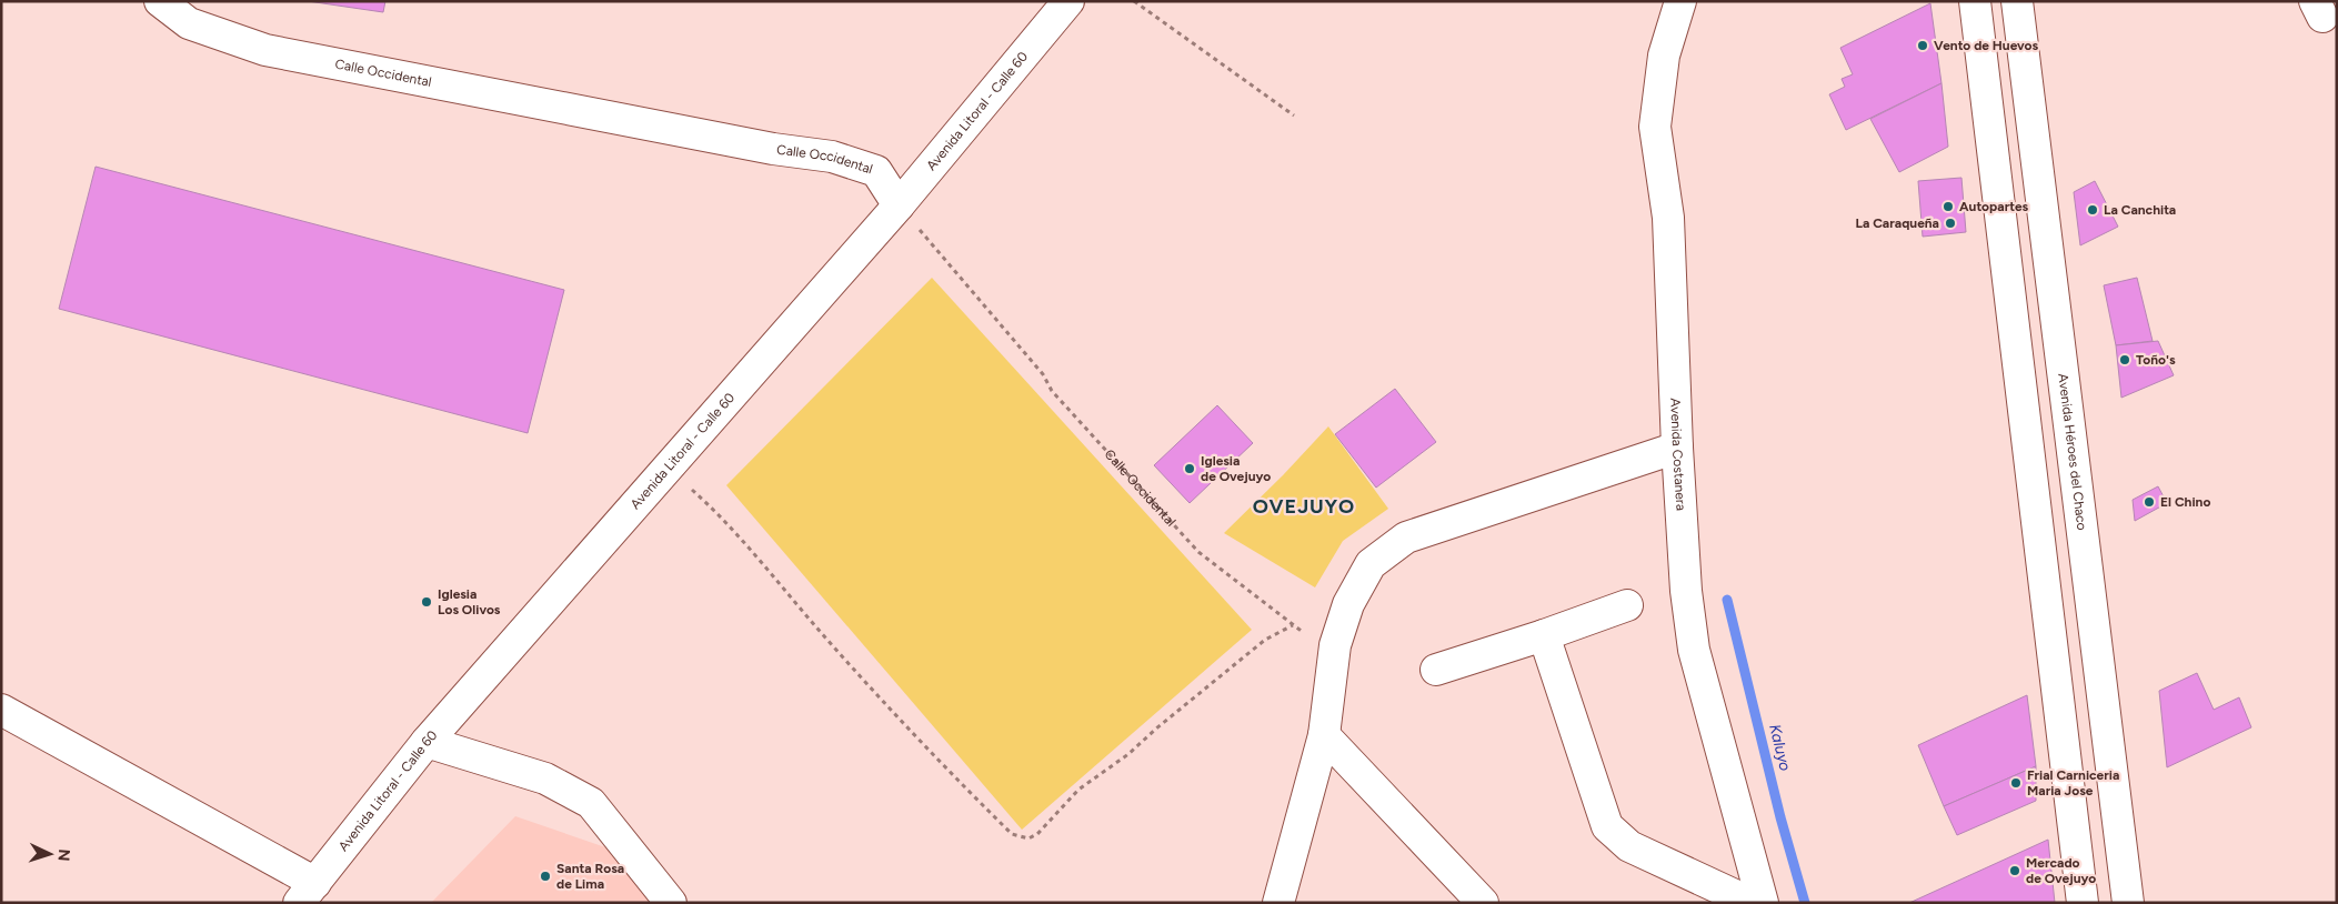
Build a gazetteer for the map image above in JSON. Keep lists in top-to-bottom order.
{
  "streets": {
    "street": [
      "Calle Occidental",
      "Avenida Litoral - Calle 60",
      "Avenida Héroes del Chaco",
      "Avenida Costanera"
    ]
  },
  "crossings": [
    ["Calle Occidental", "Avenida Litoral - Calle 60"]
  ],
  "districts": ["OVEJUYO"],
  "water": ["Kaluyo"],
  "places": [
    "Vento de Huevos",
    "Autopartes",
    "La Canchita",
    "La Caraqueña",
    "Toño's",
    "Iglesia de Ovejuyo",
    "El Chino",
    "Iglesia Los Olivos",
    "Frial Carniceria Maria Jose",
    "Mercado de Ovejuyo",
    "Santa Rosa de Lima"
  ],
  "north": "right"
}
